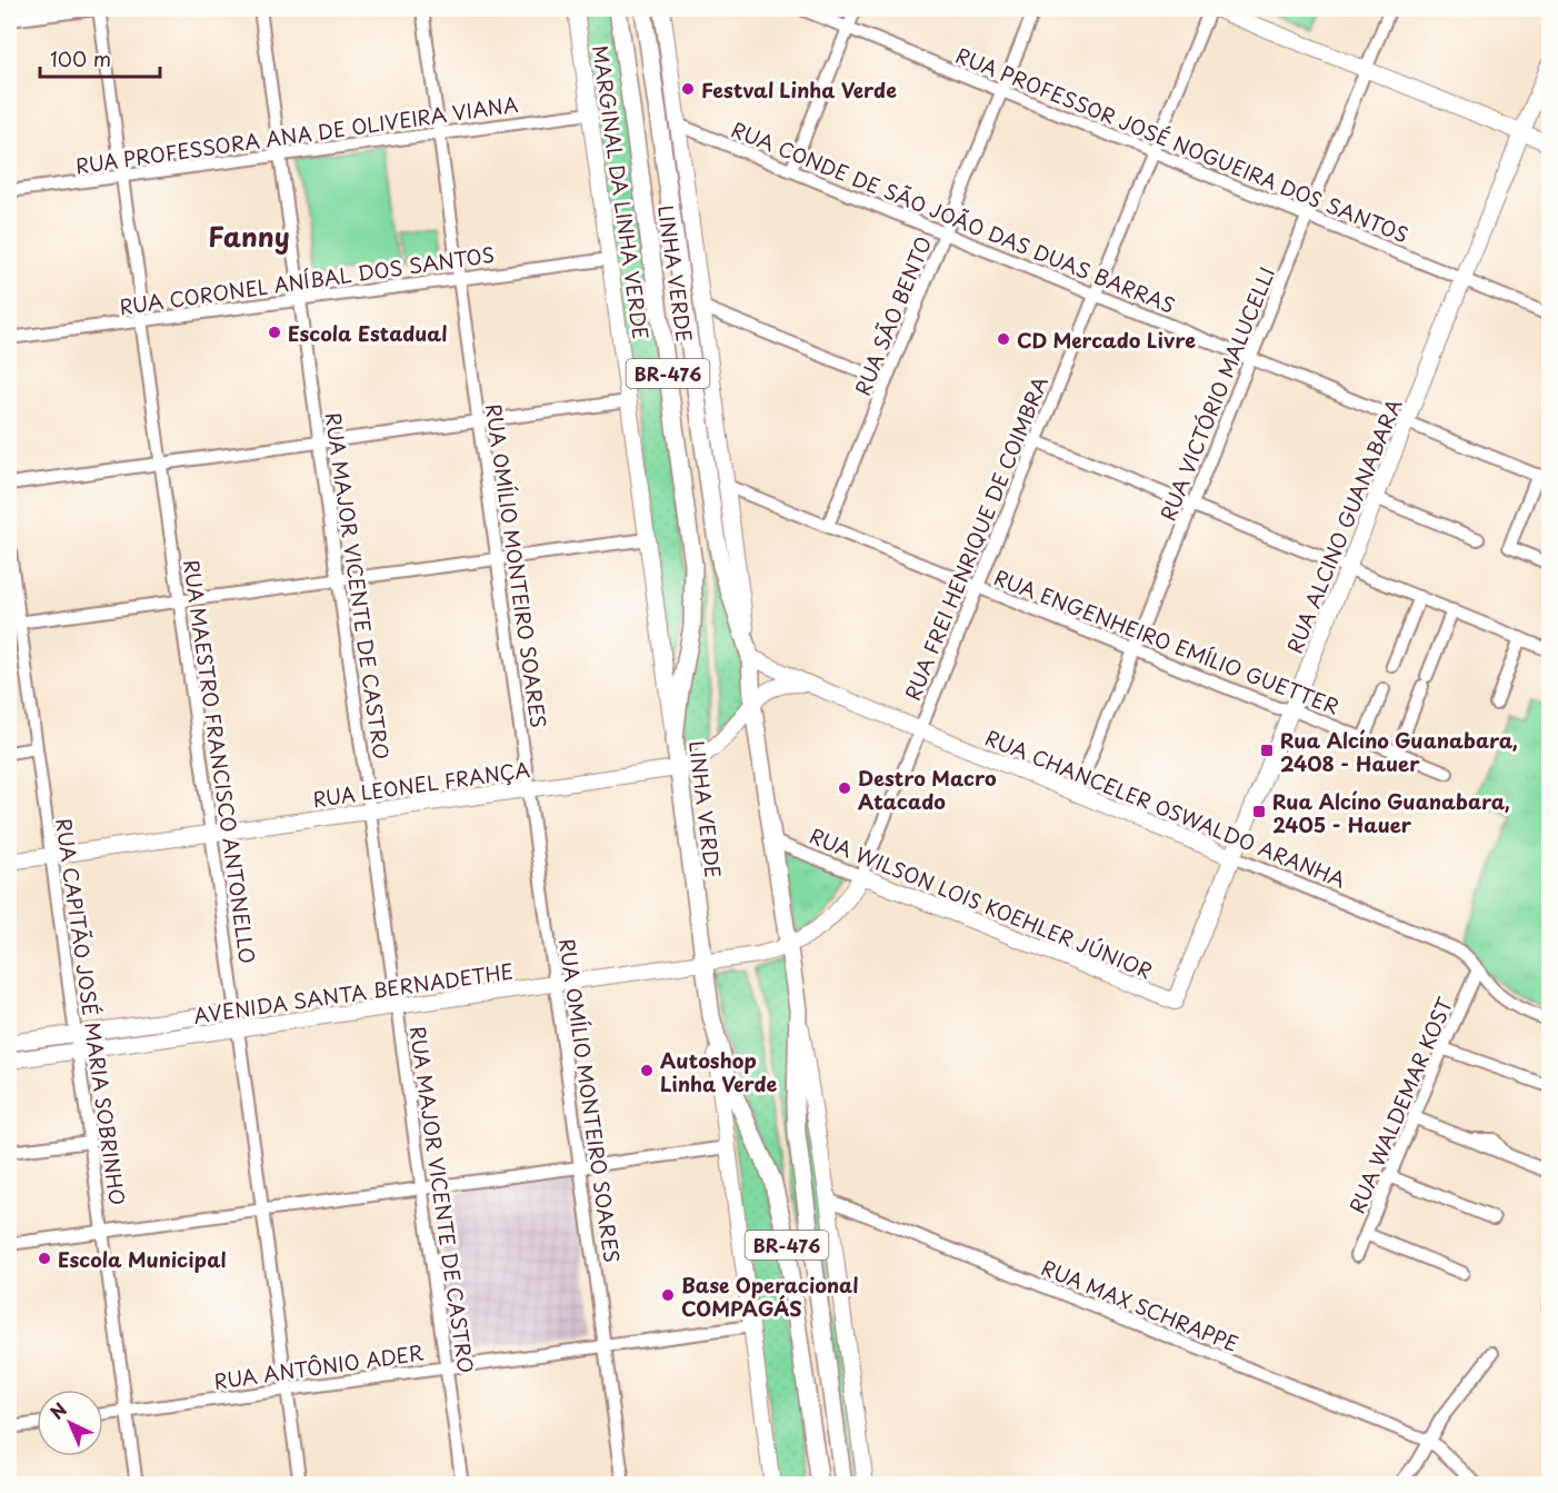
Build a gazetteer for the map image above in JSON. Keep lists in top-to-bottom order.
{
  "streets": {
    "highway": ["LINHA VERDE", "BR-476"],
    "main road": [
      "MARGINAL DA LINHA VERDE",
      "RUA ALCINO GUANABARA",
      "RUA FREI HENRIQUE DE COIMBRA",
      "RUA LEONEL FRANÇA",
      "RUA CHANCELER OSWALDO ARANHA",
      "RUA WILSON LOIS KOEHLER JÚNIOR",
      "AVENIDA SANTA BERNADETHE"
    ],
    "street": [
      "RUA PROFESSORA ANA DE OLIVEIRA VIANA",
      "RUA PROFESSOR JOSÉ NOGUEIRA DOS SANTOS",
      "RUA CONDE DE SÃO JOÃO DAS DUAS BARRAS",
      "RUA CORONEL ANÍBAL DOS SANTOS",
      "RUA SÃO BENTO",
      "RUA VICTÓRIO MALUCELLI",
      "RUA OMÍLIO MONTEIRO SOARES",
      "RUA MAJOR VICENTE DE CASTRO",
      "RUA ENGENHEIRO EMÍLIO GUETTER",
      "RUA MAESTRO FRANCISCO ANTONELLO",
      "RUA CAPITÃO JOSÉ MARIA SOBRINHO",
      "RUA WALDEMAR KOST",
      "RUA MAX SCHRAPPE",
      "RUA ANTÔNIO ADER"
    ]
  },
  "crossings": [
    ["RUA PROFESSORA ANA DE OLIVEIRA VIANA", "MARGINAL DA LINHA VERDE"],
    ["RUA PROFESSORA ANA DE OLIVEIRA VIANA", "RUA OMÍLIO MONTEIRO SOARES"],
    ["RUA PROFESSORA ANA DE OLIVEIRA VIANA", "RUA MAJOR VICENTE DE CASTRO"],
    ["RUA PROFESSORA ANA DE OLIVEIRA VIANA", "RUA MAESTRO FRANCISCO ANTONELLO"],
    ["RUA PROFESSOR JOSÉ NOGUEIRA DOS SANTOS", "RUA SÃO BENTO"],
    ["RUA PROFESSOR JOSÉ NOGUEIRA DOS SANTOS", "RUA VICTÓRIO MALUCELLI"],
    ["RUA PROFESSOR JOSÉ NOGUEIRA DOS SANTOS", "RUA ALCINO GUANABARA"],
    ["RUA PROFESSOR JOSÉ NOGUEIRA DOS SANTOS", "RUA FREI HENRIQUE DE COIMBRA"],
    ["MARGINAL DA LINHA VERDE", "LINHA VERDE"],
    ["MARGINAL DA LINHA VERDE", "RUA CORONEL ANÍBAL DOS SANTOS"],
    ["RUA CONDE DE SÃO JOÃO DAS DUAS BARRAS", "RUA SÃO BENTO"],
    ["RUA CONDE DE SÃO JOÃO DAS DUAS BARRAS", "RUA VICTÓRIO MALUCELLI"],
    ["RUA CONDE DE SÃO JOÃO DAS DUAS BARRAS", "RUA ALCINO GUANABARA"],
    ["RUA CONDE DE SÃO JOÃO DAS DUAS BARRAS", "RUA FREI HENRIQUE DE COIMBRA"],
    ["LINHA VERDE", "RUA FREI HENRIQUE DE COIMBRA"],
    ["LINHA VERDE", "RUA LEONEL FRANÇA"],
    ["LINHA VERDE", "RUA CHANCELER OSWALDO ARANHA"],
    ["LINHA VERDE", "RUA WILSON LOIS KOEHLER JÚNIOR"],
    ["LINHA VERDE", "AVENIDA SANTA BERNADETHE"],
    ["RUA CORONEL ANÍBAL DOS SANTOS", "RUA OMÍLIO MONTEIRO SOARES"],
    ["RUA CORONEL ANÍBAL DOS SANTOS", "RUA MAJOR VICENTE DE CASTRO"],
    ["RUA CORONEL ANÍBAL DOS SANTOS", "RUA MAESTRO FRANCISCO ANTONELLO"],
    ["RUA SÃO BENTO", "RUA ENGENHEIRO EMÍLIO GUETTER"],
    ["RUA VICTÓRIO MALUCELLI", "RUA ENGENHEIRO EMÍLIO GUETTER"],
    ["RUA VICTÓRIO MALUCELLI", "RUA CHANCELER OSWALDO ARANHA"],
    ["RUA ALCINO GUANABARA", "RUA ENGENHEIRO EMÍLIO GUETTER"],
    ["RUA ALCINO GUANABARA", "RUA CHANCELER OSWALDO ARANHA"],
    ["RUA ALCINO GUANABARA", "RUA WILSON LOIS KOEHLER JÚNIOR"],
    ["RUA FREI HENRIQUE DE COIMBRA", "RUA ENGENHEIRO EMÍLIO GUETTER"],
    ["RUA FREI HENRIQUE DE COIMBRA", "RUA CHANCELER OSWALDO ARANHA"],
    ["RUA FREI HENRIQUE DE COIMBRA", "RUA WILSON LOIS KOEHLER JÚNIOR"],
    ["RUA FREI HENRIQUE DE COIMBRA", "AVENIDA SANTA BERNADETHE"],
    ["RUA OMÍLIO MONTEIRO SOARES", "RUA LEONEL FRANÇA"],
    ["RUA OMÍLIO MONTEIRO SOARES", "AVENIDA SANTA BERNADETHE"],
    ["RUA OMÍLIO MONTEIRO SOARES", "RUA ANTÔNIO ADER"],
    ["RUA MAJOR VICENTE DE CASTRO", "RUA LEONEL FRANÇA"],
    ["RUA MAJOR VICENTE DE CASTRO", "AVENIDA SANTA BERNADETHE"],
    ["RUA MAJOR VICENTE DE CASTRO", "RUA ANTÔNIO ADER"],
    ["RUA MAESTRO FRANCISCO ANTONELLO", "RUA LEONEL FRANÇA"],
    ["RUA MAESTRO FRANCISCO ANTONELLO", "AVENIDA SANTA BERNADETHE"],
    ["RUA MAESTRO FRANCISCO ANTONELLO", "RUA ANTÔNIO ADER"],
    ["RUA LEONEL FRANÇA", "RUA CHANCELER OSWALDO ARANHA"],
    ["RUA LEONEL FRANÇA", "RUA CAPITÃO JOSÉ MARIA SOBRINHO"],
    ["RUA CHANCELER OSWALDO ARANHA", "RUA WALDEMAR KOST"],
    ["AVENIDA SANTA BERNADETHE", "RUA CAPITÃO JOSÉ MARIA SOBRINHO"],
    ["RUA CAPITÃO JOSÉ MARIA SOBRINHO", "RUA ANTÔNIO ADER"]
  ],
  "districts": ["Fanny"],
  "places": {
    "other": [
      "Festval Linha Verde",
      "Escola Estadual",
      "CD Mercado Livre",
      "Destro Macro Atacado",
      "Autoshop Linha Verde",
      "Escola Municipal",
      "Base Operacional COMPAGÁS"
    ],
    "transit": ["Rua Alcíno Guanabara, 2408 - Hauer", "Rua Alcíno Guanabara, 2405 - Hauer"]
  },
  "scale_bar": "100 m",
  "north": "top left"
}
